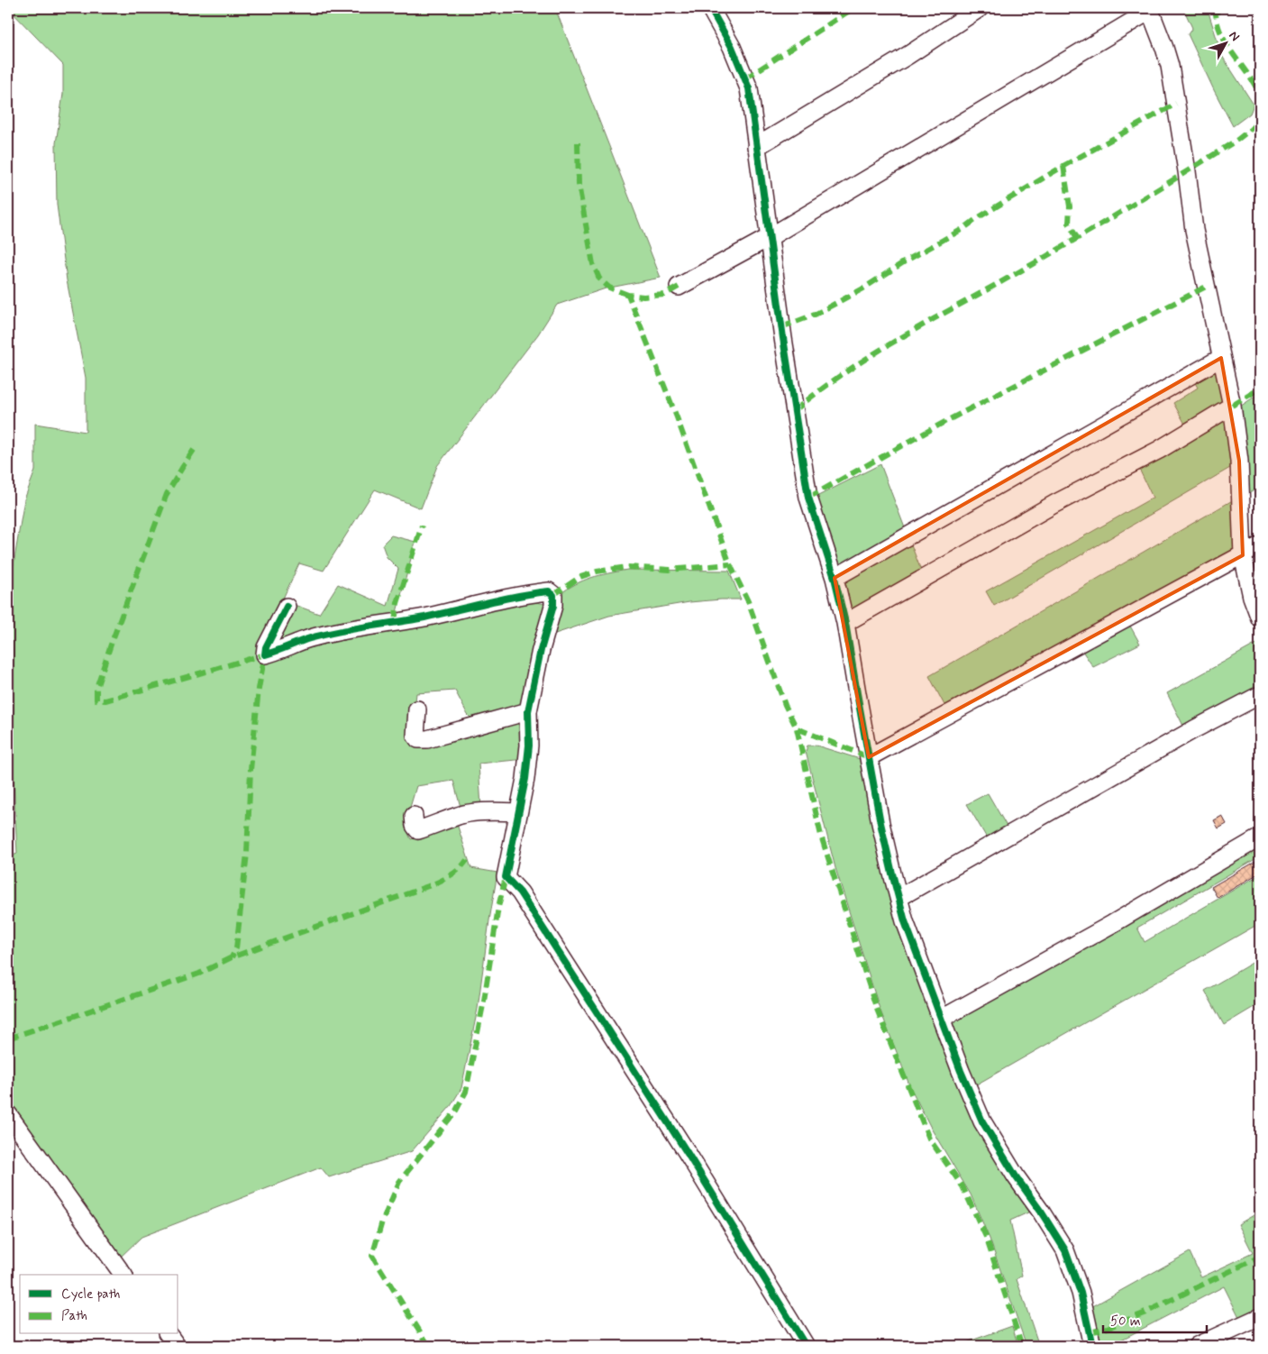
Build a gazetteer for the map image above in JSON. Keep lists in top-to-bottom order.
{
  "legend": ["Cycle path", "Path"],
  "scale_bar": "50 m",
  "north": "top right"
}
